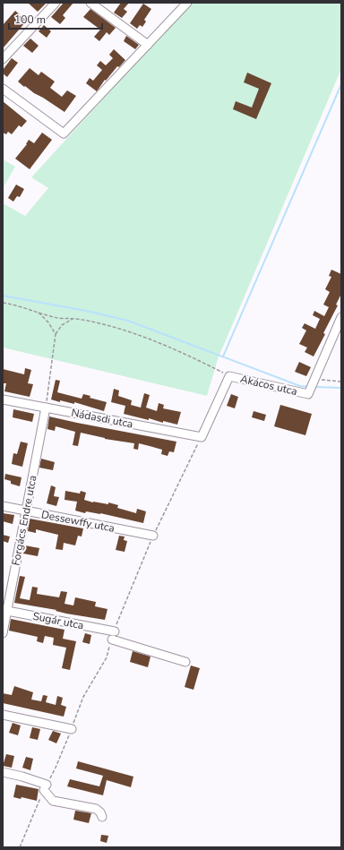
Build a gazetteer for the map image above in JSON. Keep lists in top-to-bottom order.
{
  "streets": {
    "street": [
      "Akácos utca",
      "Nádasdi utca",
      "Forgács Endre utca",
      "Dessewffy utca",
      "Sugár utca"
    ]
  },
  "crossings": [
    ["Akácos utca", "Nádasdi utca"],
    ["Nádasdi utca", "Forgács Endre utca"],
    ["Forgács Endre utca", "Dessewffy utca"],
    ["Forgács Endre utca", "Sugár utca"]
  ],
  "scale_bar": "100 m"
}
